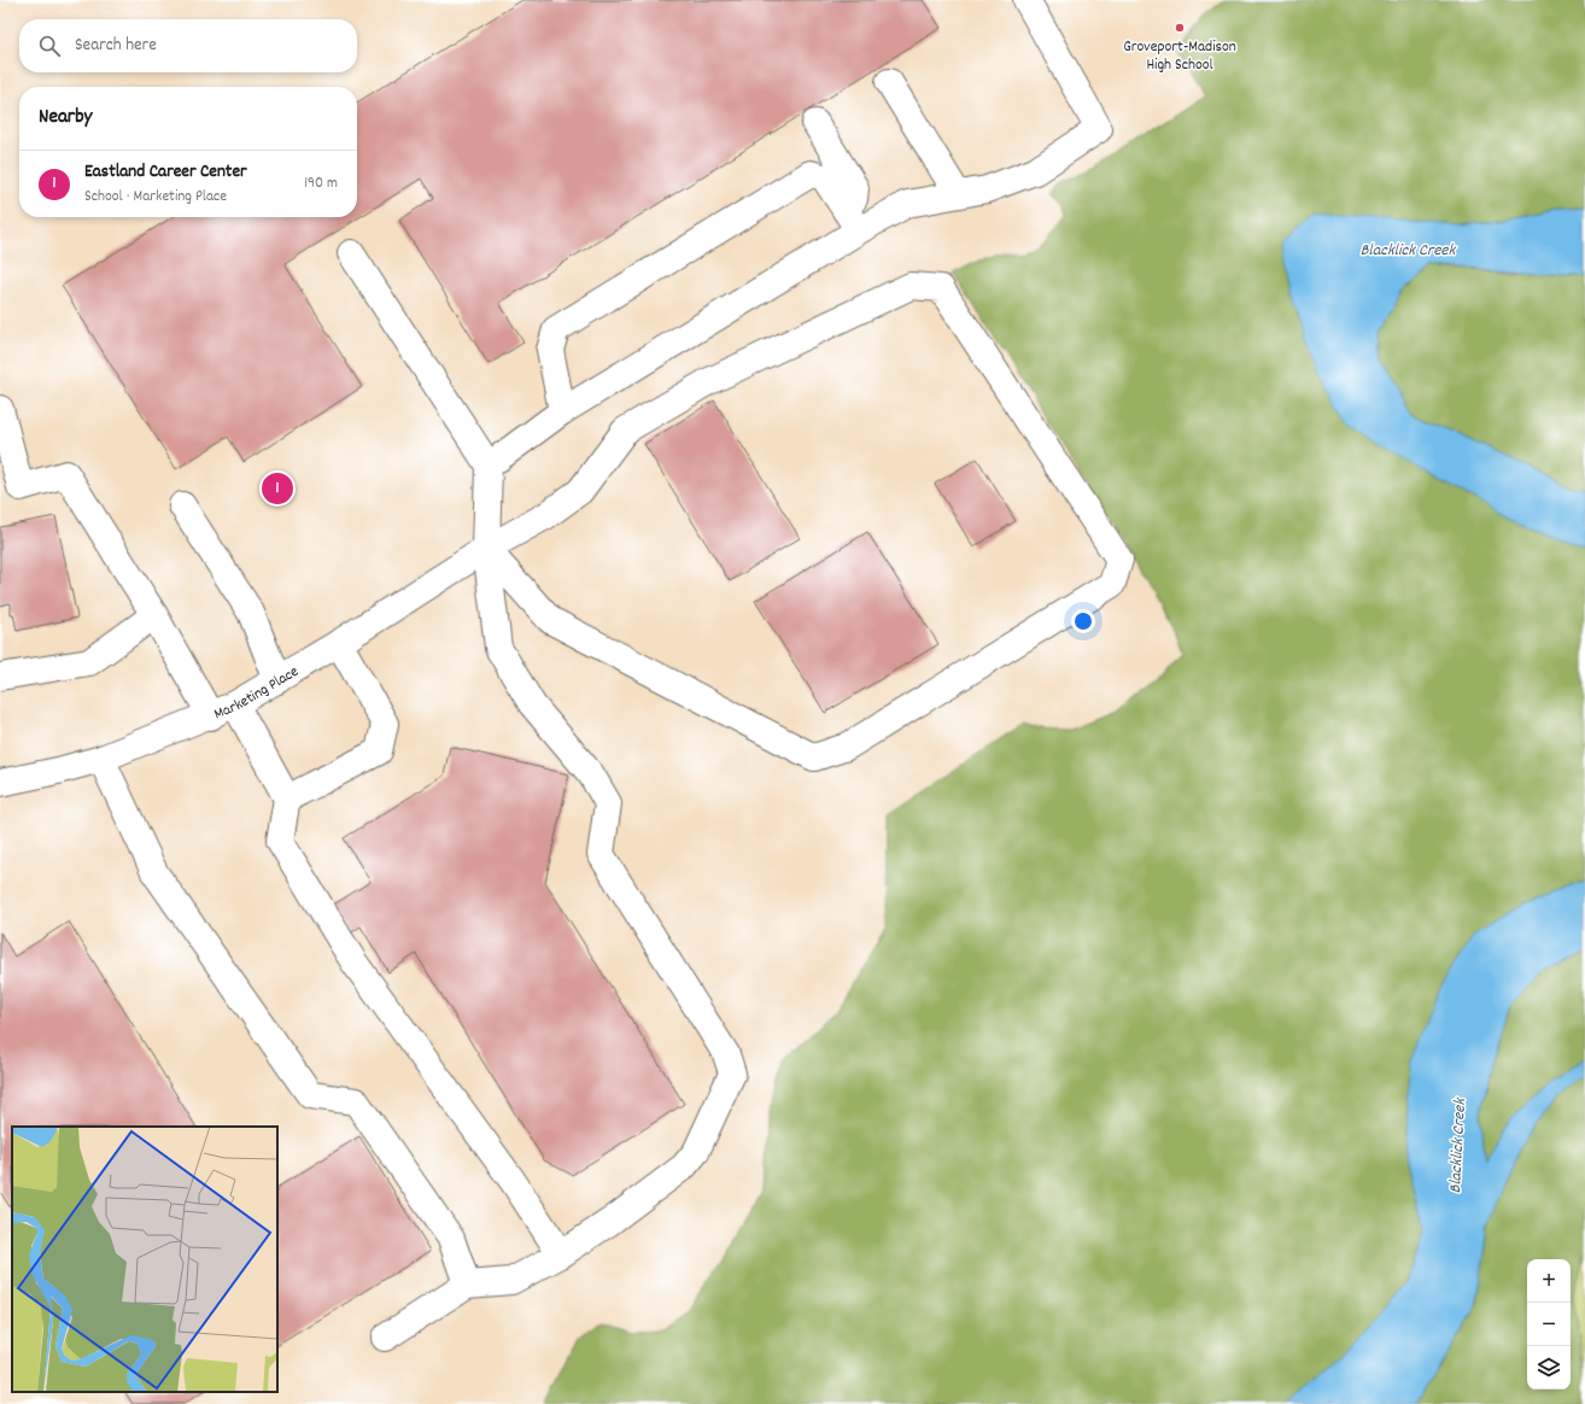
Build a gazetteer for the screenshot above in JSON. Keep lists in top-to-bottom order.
{
  "streets": {
    "street": ["Marketing Place"]
  },
  "water": ["Blacklick Creek"],
  "places": ["Groveport-Madison High School"],
  "page": {
    "search": "Search here",
    "heading": "Nearby",
    "list": [
      {
        "mark": "1",
        "name": "Eastland Career Center",
        "note": "School · Marketing Place",
        "value": "190 m"
      }
    ],
    "pins": "1",
    "map_buttons": ["+", "−"]
  }
}
